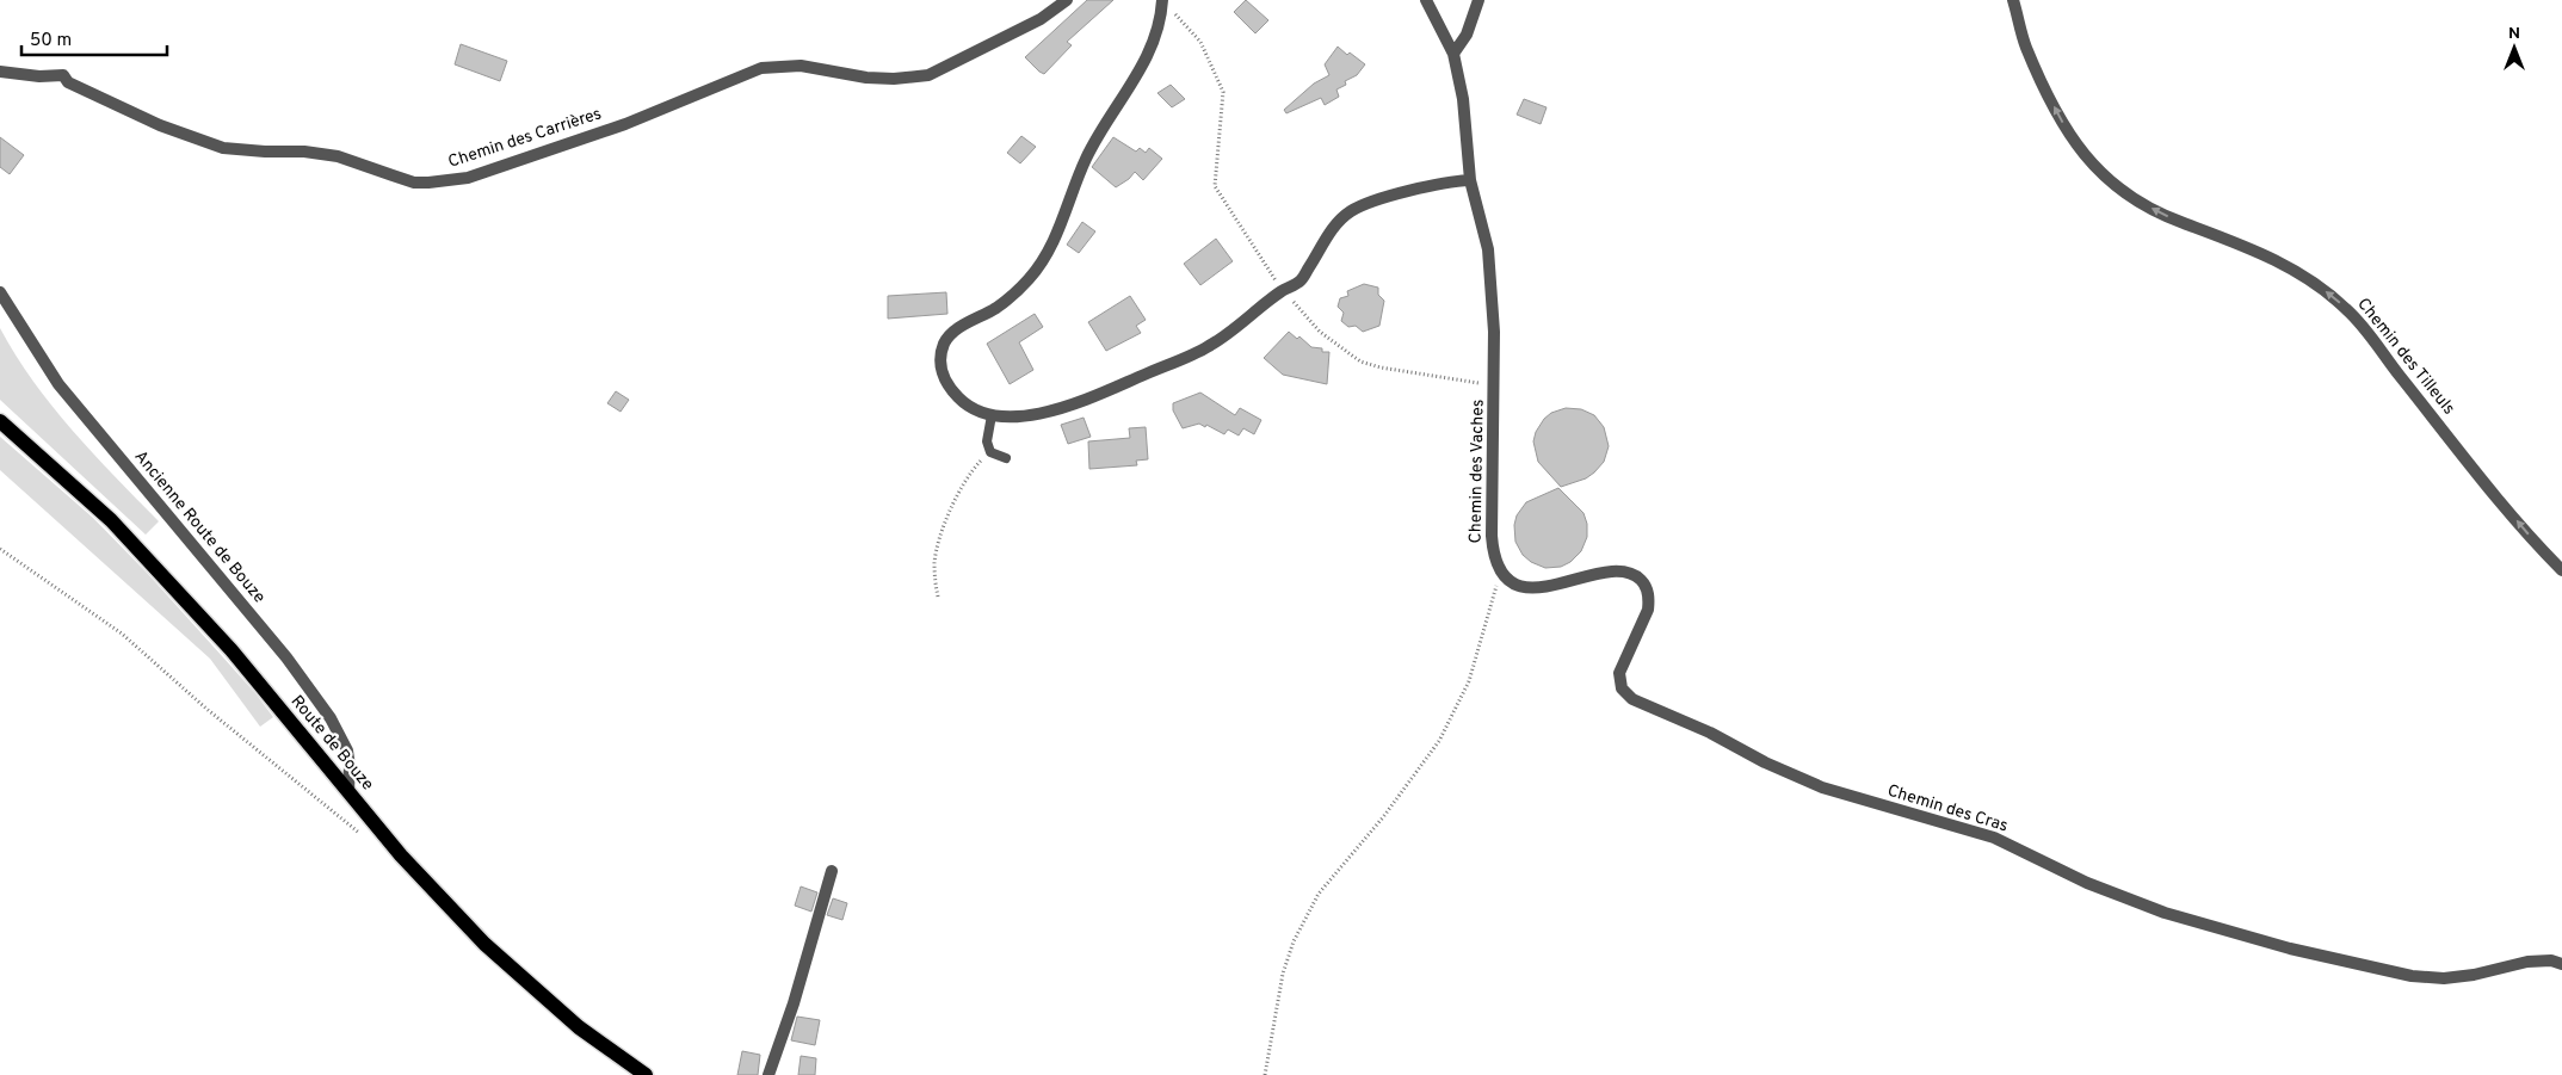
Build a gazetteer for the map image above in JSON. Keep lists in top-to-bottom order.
{
  "streets": {
    "main road": ["Route de Bouze"],
    "street": [
      "Chemin des Carrières",
      "Chemin des Tilleuls",
      "Chemin des Vaches",
      "Ancienne Route de Bouze",
      "Chemin des Cras"
    ]
  },
  "crossings": [
    ["Chemin des Vaches", "Chemin des Cras"],
    ["Ancienne Route de Bouze", "Route de Bouze"]
  ],
  "one_way": ["Chemin des Tilleuls"],
  "scale_bar": "50 m",
  "north": "top"
}
